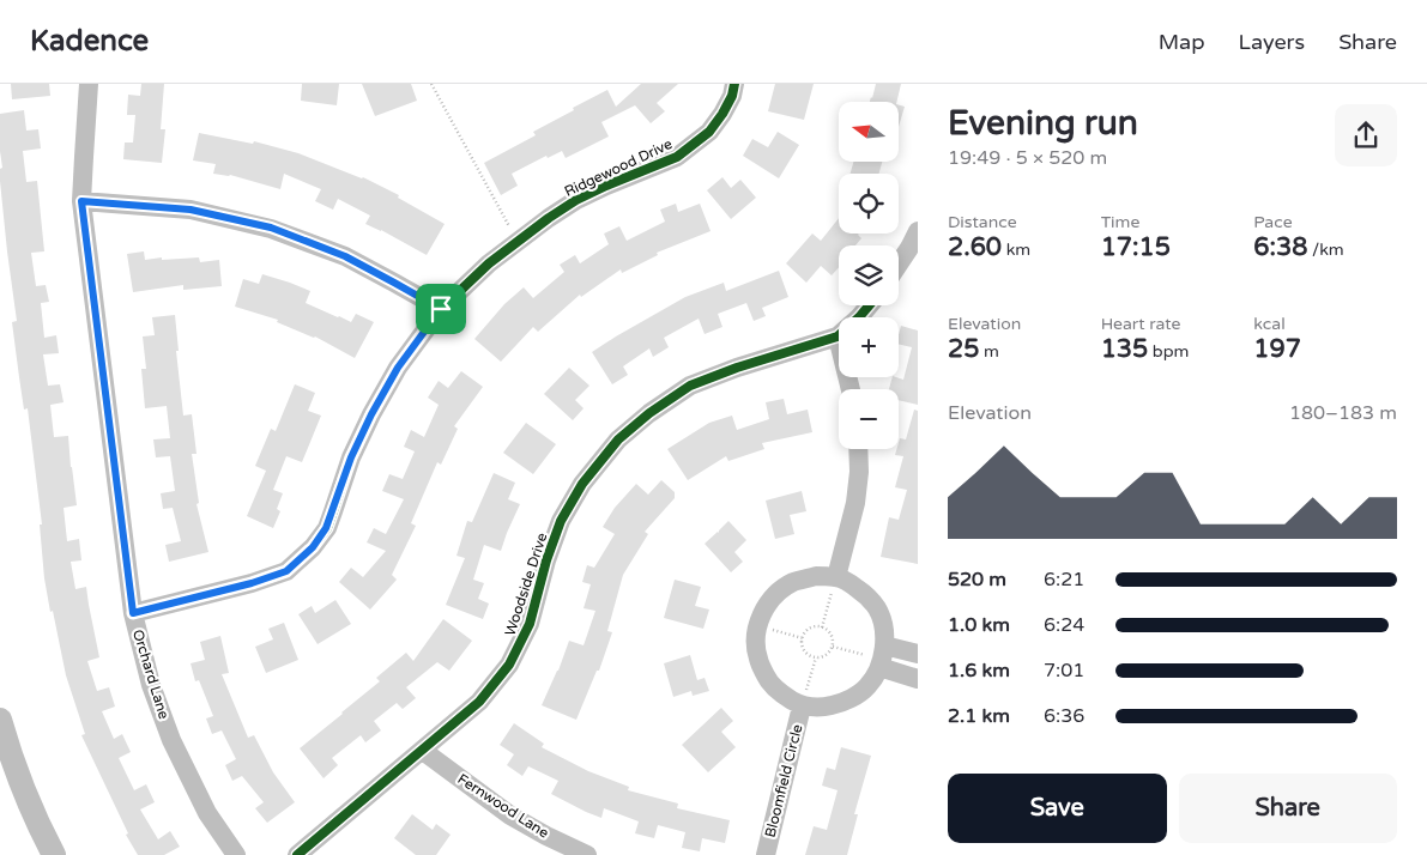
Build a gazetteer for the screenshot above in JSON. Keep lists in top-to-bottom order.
{
  "streets": {
    "street": [
      "Ridgewood Drive",
      "Woodside Drive",
      "Orchard Lane",
      "Bloomfield Circle",
      "Fernwood Lane"
    ]
  },
  "crossings": [
    ["Ridgewood Drive", "Orchard Lane"],
    ["Woodside Drive", "Fernwood Lane"]
  ],
  "north": "left",
  "page": {
    "header": "Kadence",
    "nav": ["Map", "Layers", "Share"],
    "heading": ["Evening run", "19:49 · 5 × 520 m"],
    "map_buttons": ["+", "−"],
    "stats": [
      ["Distance", "2.60 km"],
      ["Time", "17:15"],
      ["Pace", "6:38 /km"],
      ["Elevation", "25 m"],
      ["Heart rate", "135 bpm"],
      ["kcal", "197"]
    ],
    "chart": ["Elevation", "180–183 m"],
    "list": [
      {
        "name": "520 m",
        "note": "6:21"
      },
      {
        "name": "1.0 km",
        "note": "6:24"
      },
      {
        "name": "1.6 km",
        "note": "7:01"
      },
      {
        "name": "2.1 km",
        "note": "6:36"
      }
    ],
    "buttons": ["Save", "Share"]
  }
}
